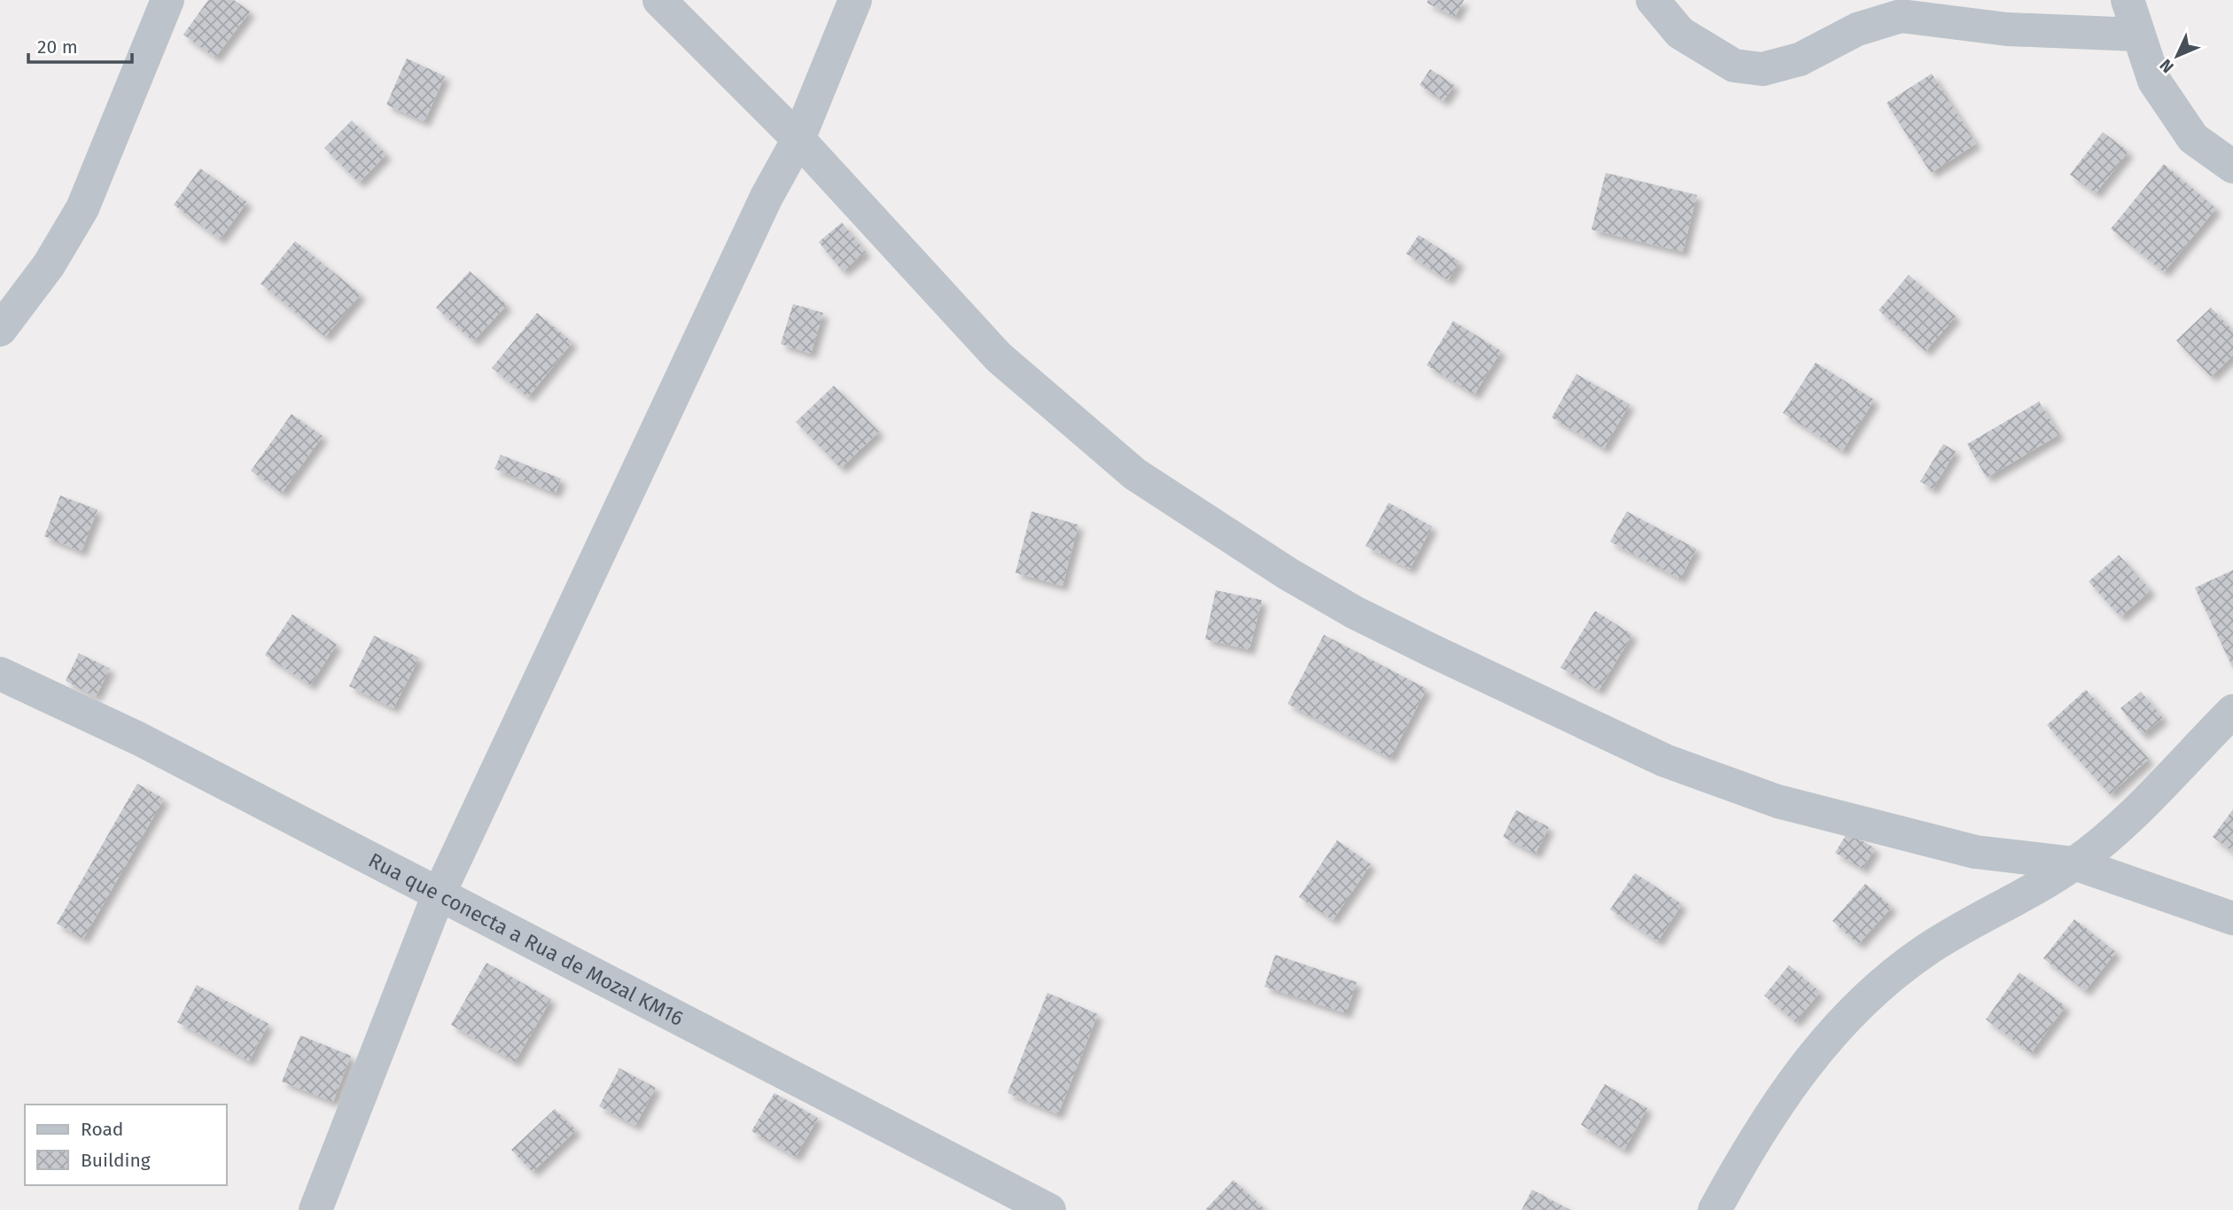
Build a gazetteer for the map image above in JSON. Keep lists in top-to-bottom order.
{
  "streets": {
    "street": ["Rua que conecta a Rua de Mozal KM16"]
  },
  "legend": ["Road", "Building"],
  "scale_bar": "20 m",
  "north": "bottom left"
}
